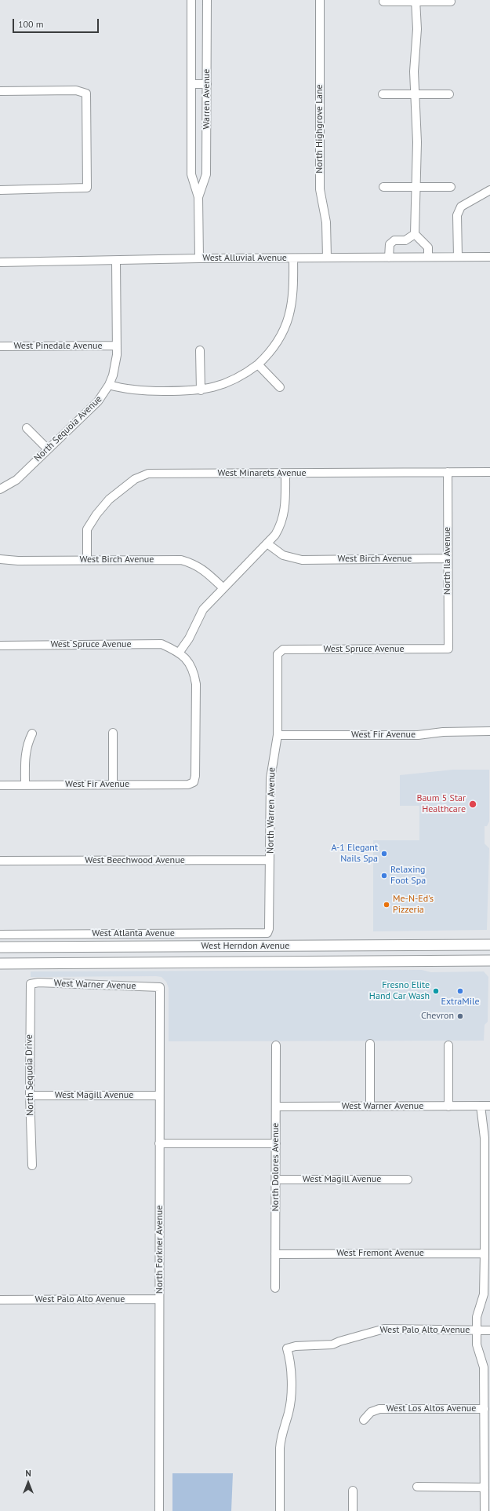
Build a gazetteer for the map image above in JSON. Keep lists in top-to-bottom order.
{
  "streets": {
    "main road": ["West Herndon Avenue"],
    "street": [
      "Warren Avenue",
      "North Highgrove Lane",
      "West Alluvial Avenue",
      "West Pinedale Avenue",
      "North Sequoia Avenue",
      "West Minarets Avenue",
      "West Birch Avenue",
      "North Ila Avenue",
      "West Spruce Avenue",
      "West Fir Avenue",
      "North Warren Avenue",
      "West Beechwood Avenue",
      "West Atlanta Avenue",
      "West Warner Avenue",
      "North Sequoia Drive",
      "West Magill Avenue",
      "North Dolores Avenue",
      "North Forkner Avenue",
      "West Fremont Avenue",
      "West Palo Alto Avenue",
      "West Los Altos Avenue"
    ]
  },
  "crossings": [
    ["Warren Avenue", "West Alluvial Avenue"],
    ["North Highgrove Lane", "West Alluvial Avenue"],
    ["West Alluvial Avenue", "North Sequoia Avenue"],
    ["West Pinedale Avenue", "North Sequoia Avenue"],
    ["West Minarets Avenue", "West Birch Avenue"],
    ["West Minarets Avenue", "North Ila Avenue"],
    ["West Birch Avenue", "North Ila Avenue"],
    ["North Ila Avenue", "West Spruce Avenue"],
    ["West Spruce Avenue", "West Fir Avenue"],
    ["West Spruce Avenue", "North Warren Avenue"],
    ["West Fir Avenue", "North Warren Avenue"],
    ["North Warren Avenue", "West Beechwood Avenue"],
    ["North Warren Avenue", "West Atlanta Avenue"],
    ["West Warner Avenue", "North Sequoia Drive"],
    ["West Warner Avenue", "North Dolores Avenue"],
    ["West Warner Avenue", "North Forkner Avenue"],
    ["North Sequoia Drive", "West Magill Avenue"],
    ["West Magill Avenue", "North Dolores Avenue"],
    ["West Magill Avenue", "North Forkner Avenue"],
    ["North Dolores Avenue", "West Fremont Avenue"],
    ["North Forkner Avenue", "West Palo Alto Avenue"]
  ],
  "places": [
    "Baum 5 Star Healthcare",
    "A-1 Elegant Nails Spa",
    "Relaxing Foot Spa",
    "Me-N-Ed's Pizzeria",
    "Fresno Elite Hand Car Wash",
    "ExtraMile",
    "Chevron"
  ],
  "scale_bar": "100 m",
  "north": "top"
}
